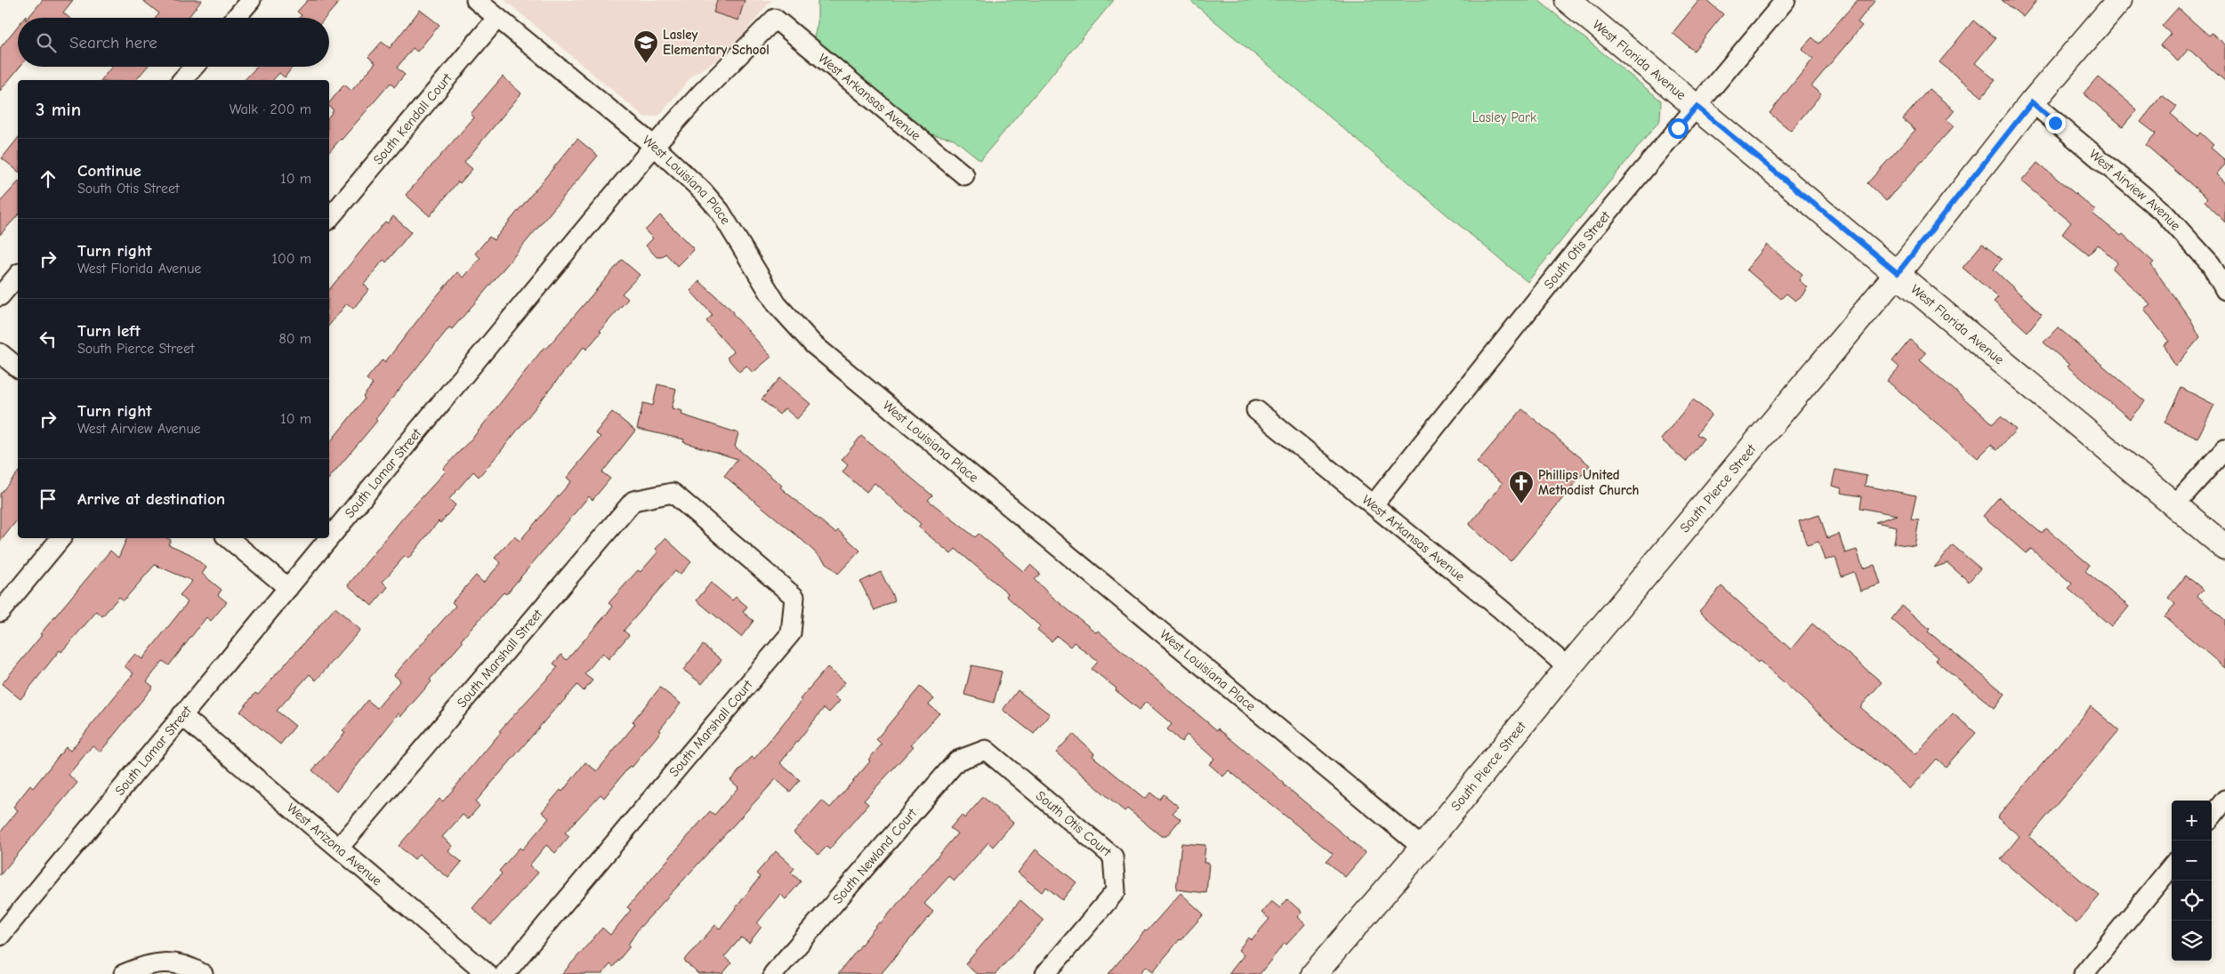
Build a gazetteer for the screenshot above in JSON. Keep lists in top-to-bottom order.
{
  "streets": {
    "street": [
      "West Florida Avenue",
      "West Arkansas Avenue",
      "South Kendall Court",
      "West Louisiana Place",
      "West Airview Avenue",
      "South Otis Street",
      "South Lamar Street",
      "South Pierce Street",
      "South Marshall Street",
      "South Marshall Court",
      "South Otis Court",
      "West Arizona Avenue",
      "South Newland Court"
    ]
  },
  "crossings": [
    ["West Florida Avenue", "South Otis Street"],
    ["West Florida Avenue", "South Pierce Street"],
    ["West Arkansas Avenue", "South Otis Street"],
    ["West Arkansas Avenue", "South Lamar Street"],
    ["West Arkansas Avenue", "South Pierce Street"],
    ["South Kendall Court", "West Louisiana Place"],
    ["West Louisiana Place", "South Lamar Street"],
    ["West Louisiana Place", "South Pierce Street"],
    ["West Airview Avenue", "South Pierce Street"],
    ["South Lamar Street", "West Arizona Avenue"],
    ["South Marshall Street", "South Marshall Court"],
    ["South Marshall Street", "West Arizona Avenue"],
    ["South Otis Court", "South Newland Court"]
  ],
  "parks": ["Lasley Park"],
  "places": {
    "school or university": ["Lasley Elementary School"],
    "church": ["Phillips United Methodist Church"]
  },
  "page": {
    "search": "Search here",
    "heading": ["3 min", "Walk · 200 m"],
    "list": [
      ["Continue", "South Otis Street", "10 m"],
      ["Turn right", "West Florida Avenue", "100 m"],
      ["Turn left", "South Pierce Street", "80 m"],
      ["Turn right", "West Airview Avenue", "10 m"],
      "Arrive at destination"
    ],
    "map_buttons": ["+", "−"]
  }
}
